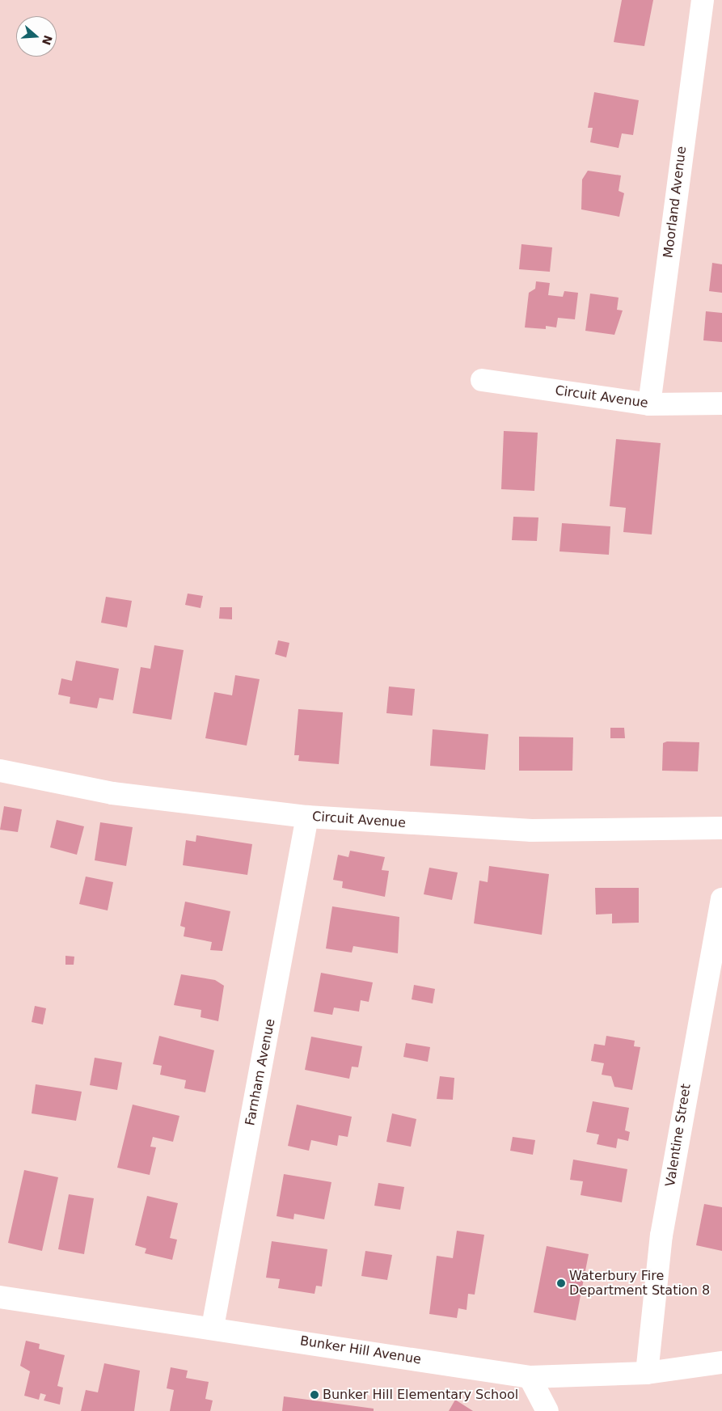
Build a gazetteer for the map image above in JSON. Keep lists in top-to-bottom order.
{
  "streets": {
    "street": [
      "Moorland Avenue",
      "Circuit Avenue",
      "Farnham Avenue",
      "Valentine Street",
      "Bunker Hill Avenue"
    ]
  },
  "crossings": [
    ["Moorland Avenue", "Circuit Avenue"],
    ["Circuit Avenue", "Farnham Avenue"],
    ["Farnham Avenue", "Bunker Hill Avenue"],
    ["Valentine Street", "Bunker Hill Avenue"]
  ],
  "places": ["Waterbury Fire Department Station 8", "Bunker Hill Elementary School"],
  "north": "right"
}
